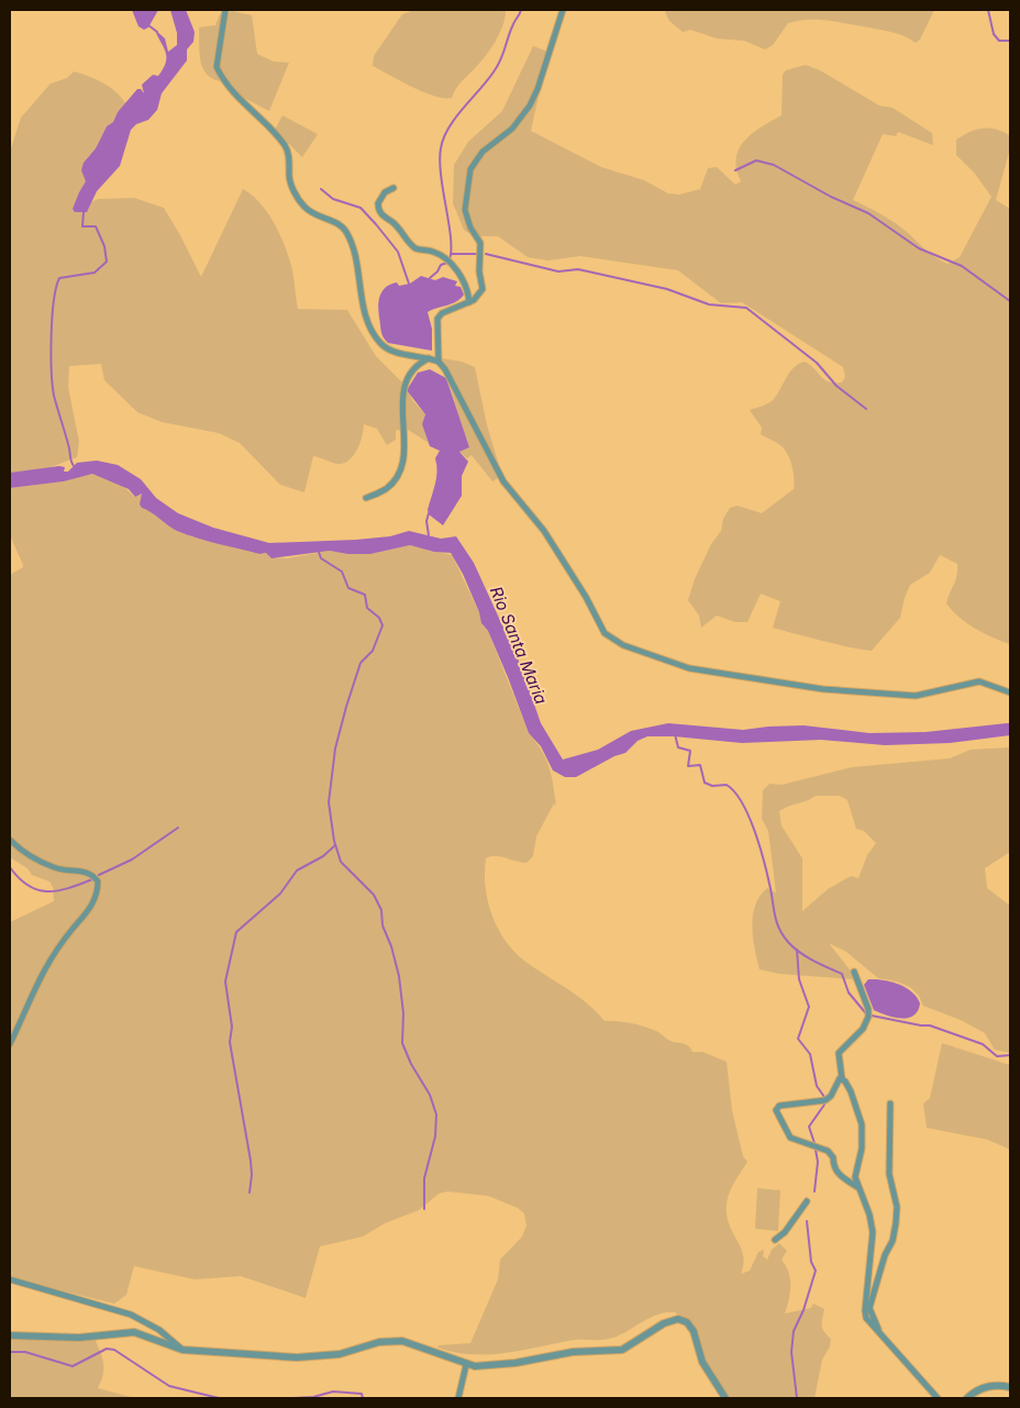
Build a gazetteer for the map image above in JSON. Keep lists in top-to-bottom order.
{
  "water": ["Rio Santa Maria"]
}
